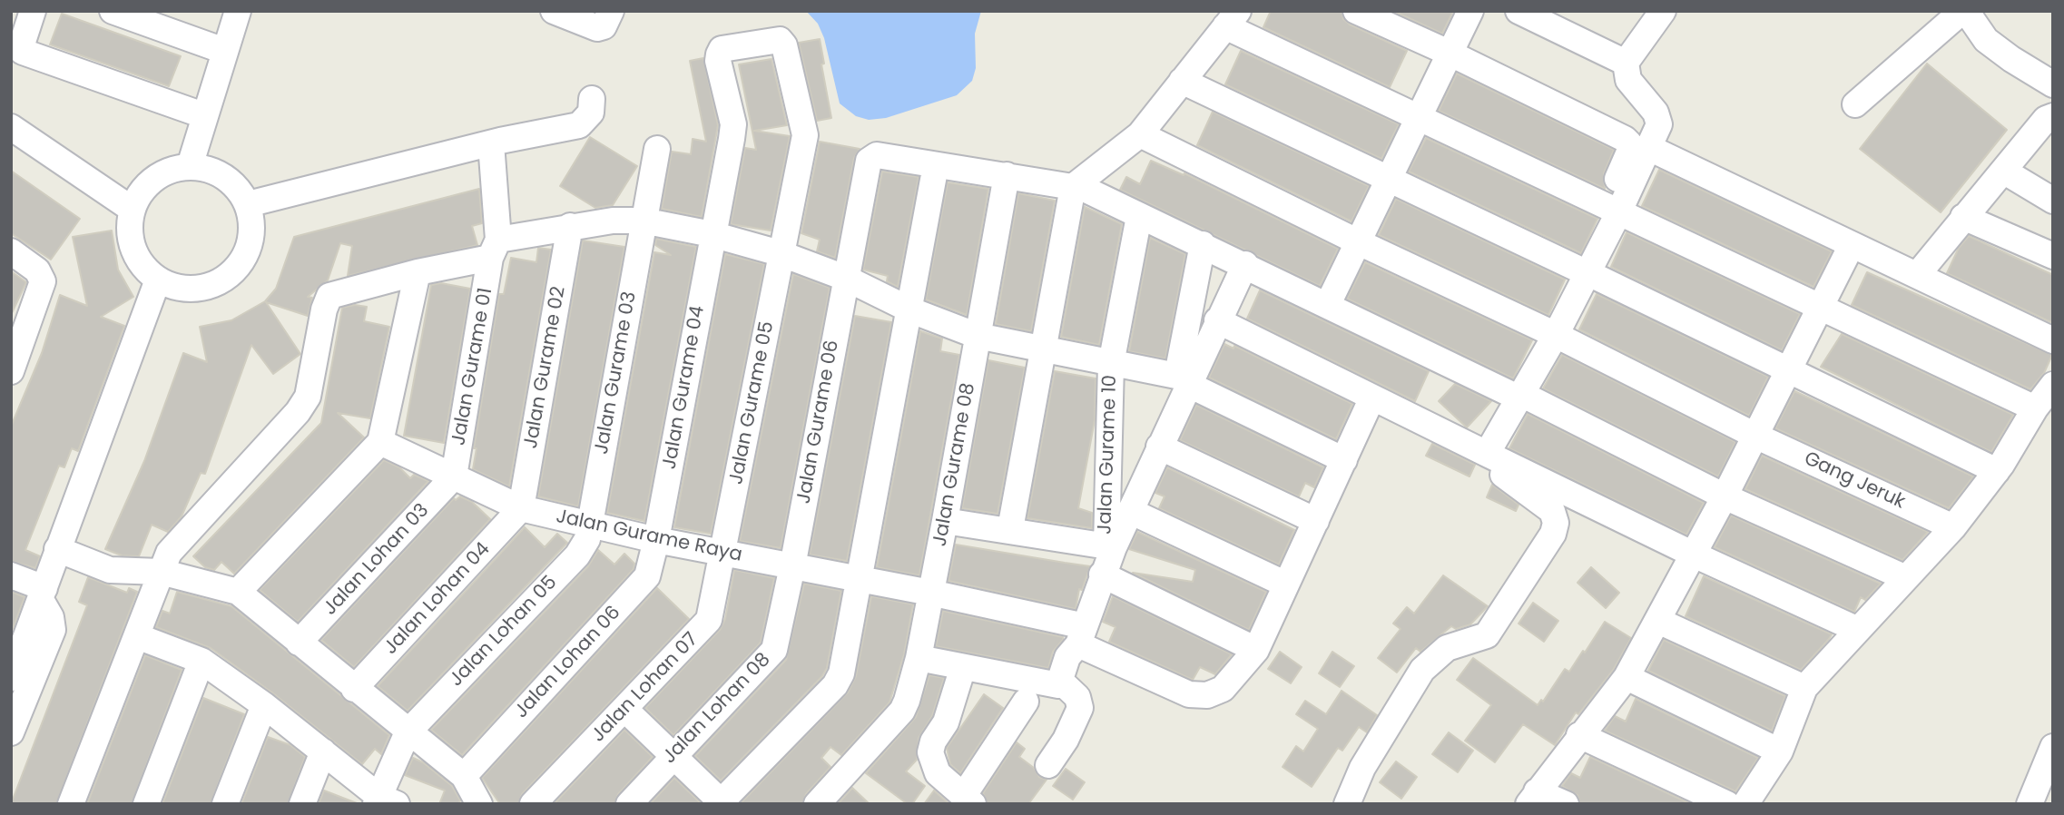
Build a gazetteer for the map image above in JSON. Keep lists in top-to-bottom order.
{
  "streets": {
    "street": [
      "Jalan Gurame 01",
      "Jalan Gurame 02",
      "Jalan Gurame 03",
      "Jalan Gurame 04",
      "Jalan Gurame 05",
      "Jalan Gurame 06",
      "Jalan Gurame 10",
      "Jalan Gurame 08",
      "Gang Jeruk",
      "Jalan Gurame Raya",
      "Jalan Lohan 03",
      "Jalan Lohan 04",
      "Jalan Lohan 05",
      "Jalan Lohan 06",
      "Jalan Lohan 07",
      "Jalan Lohan 08"
    ]
  },
  "crossings": [
    ["Jalan Gurame 01", "Jalan Gurame Raya"],
    ["Jalan Gurame 01", "Jalan Lohan 03"],
    ["Jalan Gurame 02", "Jalan Gurame Raya"],
    ["Jalan Gurame 02", "Jalan Lohan 04"],
    ["Jalan Gurame 03", "Jalan Gurame Raya"],
    ["Jalan Gurame 03", "Jalan Lohan 05"],
    ["Jalan Gurame 04", "Jalan Gurame 05"],
    ["Jalan Gurame 04", "Jalan Gurame Raya"],
    ["Jalan Gurame 04", "Jalan Lohan 06"],
    ["Jalan Gurame 05", "Jalan Gurame Raya"],
    ["Jalan Gurame 05", "Jalan Lohan 07"],
    ["Jalan Gurame 06", "Jalan Gurame 10"],
    ["Jalan Gurame 06", "Jalan Gurame 08"],
    ["Jalan Gurame 06", "Jalan Gurame Raya"],
    ["Jalan Gurame 06", "Jalan Lohan 08"],
    ["Jalan Gurame 10", "Jalan Gurame 08"],
    ["Jalan Gurame 08", "Jalan Gurame Raya"],
    ["Jalan Gurame Raya", "Jalan Lohan 03"],
    ["Jalan Gurame Raya", "Jalan Lohan 04"],
    ["Jalan Gurame Raya", "Jalan Lohan 05"],
    ["Jalan Gurame Raya", "Jalan Lohan 06"],
    ["Jalan Gurame Raya", "Jalan Lohan 07"],
    ["Jalan Gurame Raya", "Jalan Lohan 08"]
  ]
}
